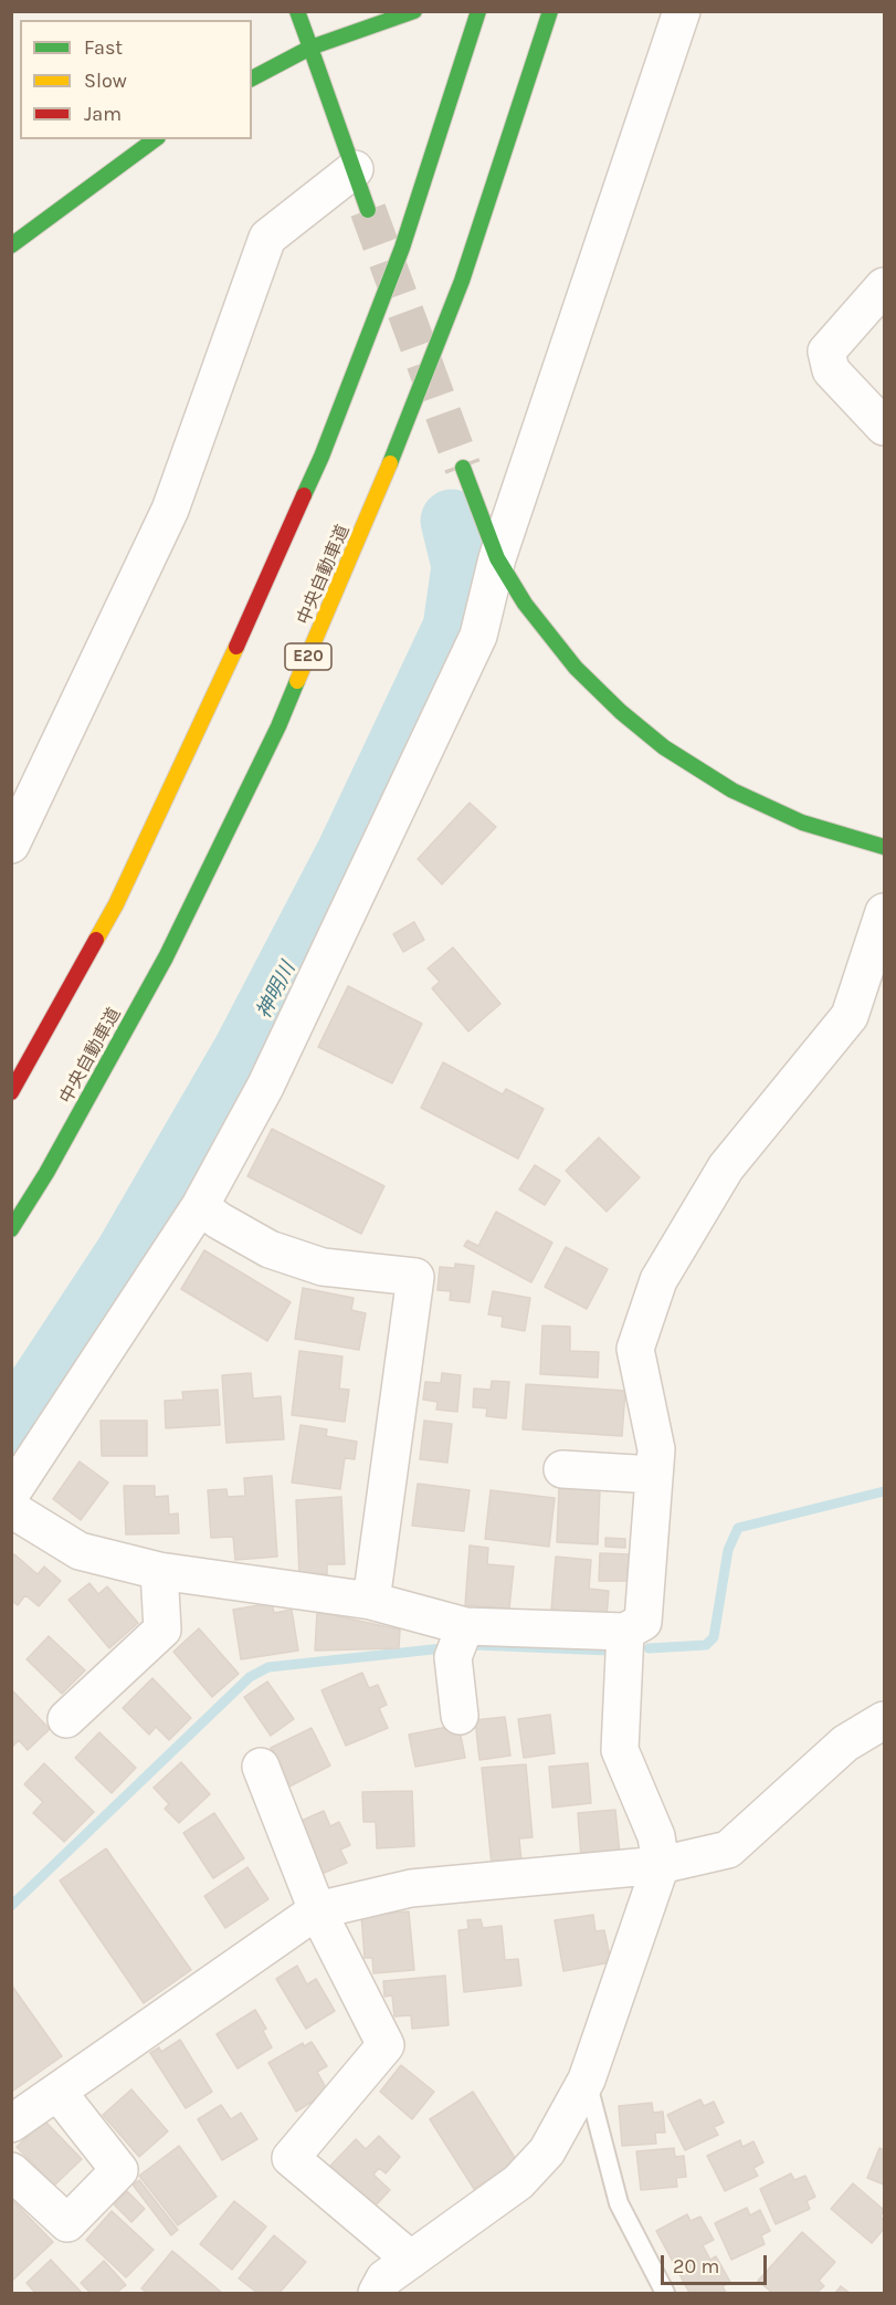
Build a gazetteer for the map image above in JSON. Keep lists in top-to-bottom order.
{
  "streets": {
    "main road": ["中央自動車道", "E20"]
  },
  "water": ["神明川"],
  "legend": ["Fast", "Slow", "Jam"],
  "scale_bar": "20 m"
}
